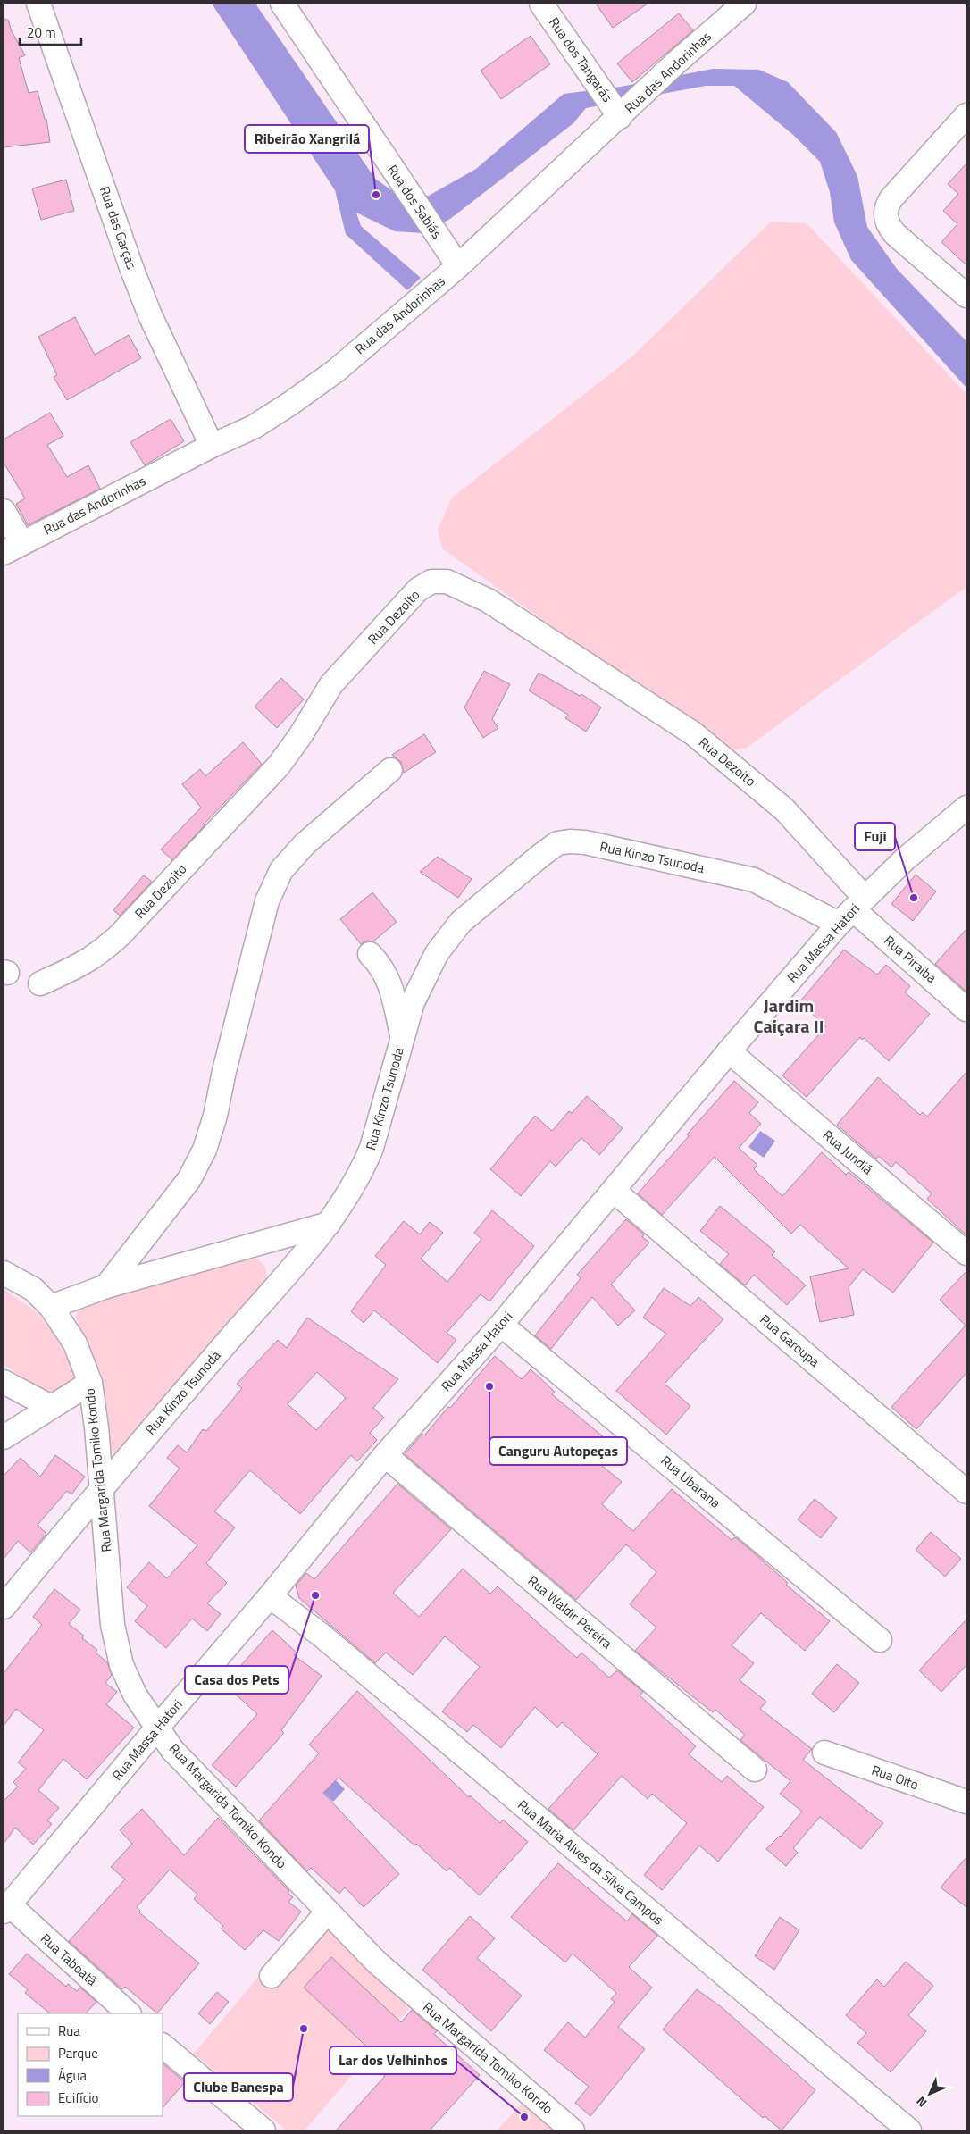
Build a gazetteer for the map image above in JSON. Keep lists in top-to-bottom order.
{
  "streets": {
    "street": [
      "Rua dos Tangarás",
      "Rua das Andorinhas",
      "Rua dos Sabiás",
      "Rua das Garças",
      "Rua Dezoito",
      "Rua Kinzo Tsunoda",
      "Rua Massa Hatori",
      "Rua Piraiba",
      "Rua Jundiá",
      "Rua Garoupa",
      "Rua Margarida Tomiko Kondo",
      "Rua Ubarana",
      "Rua Waldir Pereira",
      "Rua Oito",
      "Rua Maria Alves da Silva Campos",
      "Rua Taboatã"
    ]
  },
  "crossings": [
    ["Rua dos Tangarás", "Rua das Andorinhas"],
    ["Rua das Andorinhas", "Rua dos Sabiás"],
    ["Rua das Andorinhas", "Rua das Garças"],
    ["Rua Dezoito", "Rua Kinzo Tsunoda"],
    ["Rua Dezoito", "Rua Massa Hatori"],
    ["Rua Dezoito", "Rua Piraiba"],
    ["Rua Kinzo Tsunoda", "Rua Massa Hatori"],
    ["Rua Kinzo Tsunoda", "Rua Piraiba"],
    ["Rua Kinzo Tsunoda", "Rua Margarida Tomiko Kondo"],
    ["Rua Massa Hatori", "Rua Piraiba"],
    ["Rua Massa Hatori", "Rua Jundiá"],
    ["Rua Massa Hatori", "Rua Garoupa"],
    ["Rua Massa Hatori", "Rua Margarida Tomiko Kondo"],
    ["Rua Massa Hatori", "Rua Ubarana"],
    ["Rua Massa Hatori", "Rua Waldir Pereira"],
    ["Rua Massa Hatori", "Rua Maria Alves da Silva Campos"],
    ["Rua Massa Hatori", "Rua Taboatã"]
  ],
  "districts": ["Jardim Caiçara II"],
  "places": [
    "Ribeirão Xangrilá",
    "Fuji",
    "Canguru Autopeças",
    "Casa dos Pets",
    "Clube Banespa",
    "Lar dos Velhinhos"
  ],
  "legend": [
    "Rua",
    "Parque",
    "Água",
    "Edifício"
  ],
  "scale_bar": "20 m",
  "north": "bottom left"
}
